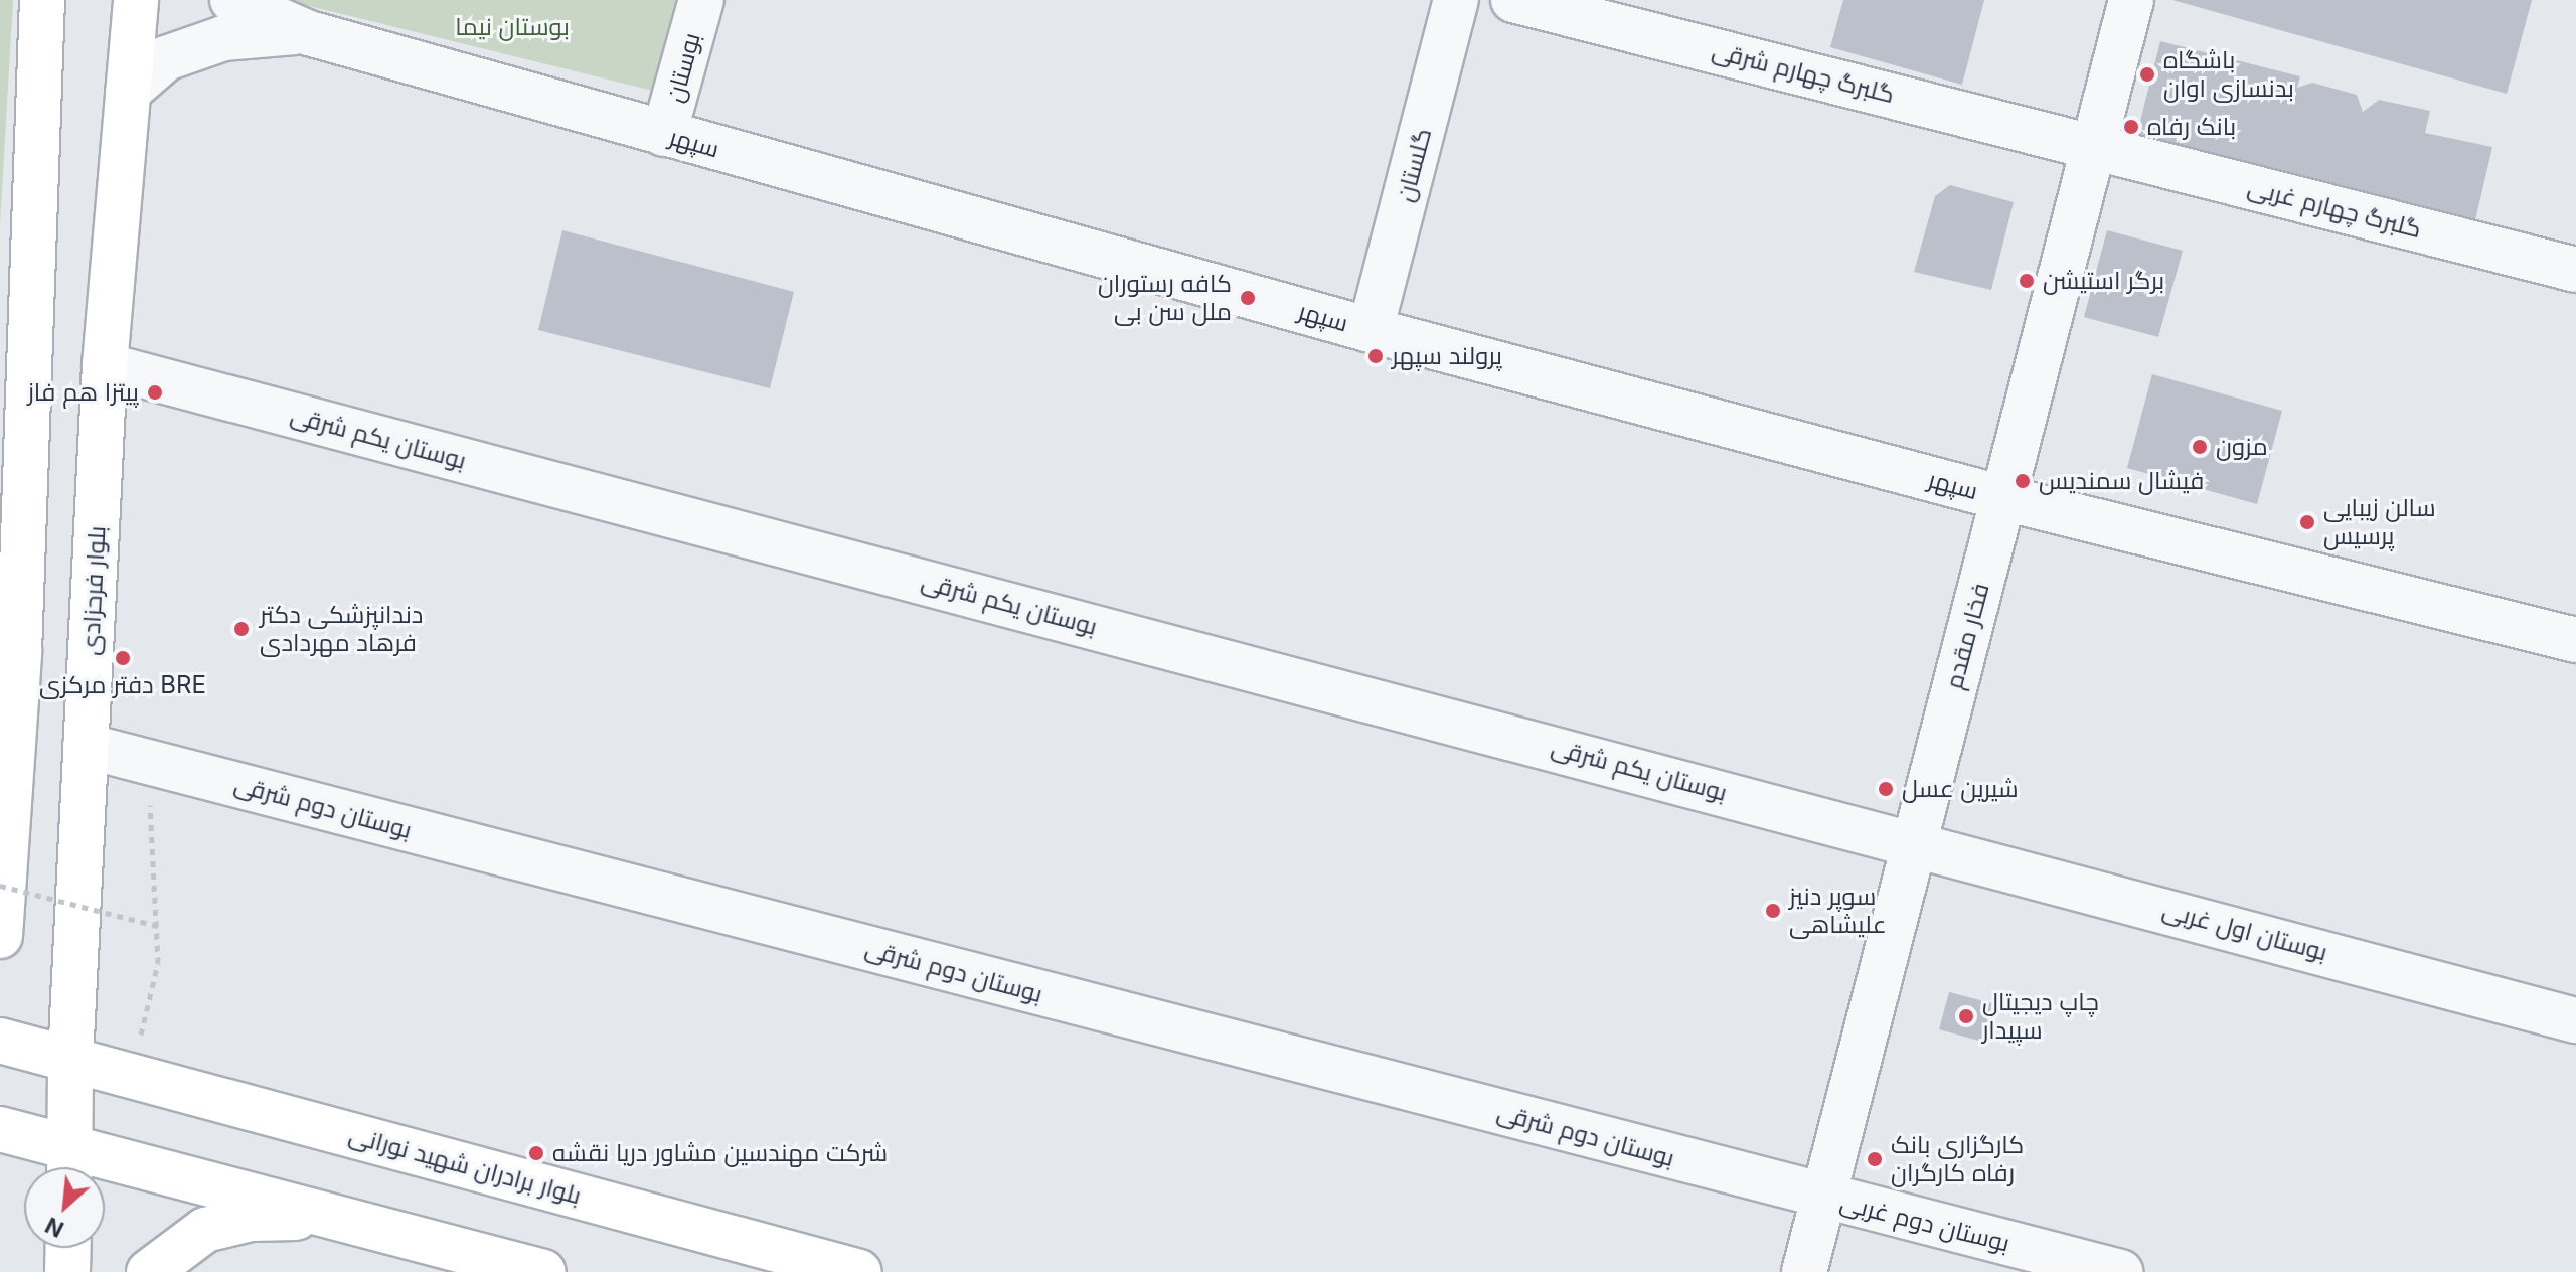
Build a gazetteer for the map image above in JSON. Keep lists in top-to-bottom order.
{
  "streets": {
    "main road": ["بلوار فرحزادی", "بلوار برادران شهید نورانی"],
    "street": [
      "بوستان",
      "گلبرگ چهارم شرقی",
      "سپهر",
      "گلستان",
      "گلبرگ چهارم غربی",
      "بوستان یکم شرقی",
      "فخار مقدم",
      "بوستان دوم شرقی",
      "بوستان اول غربی",
      "بوستان دوم غربی"
    ]
  },
  "crossings": [
    ["بوستان", "سپهر"],
    ["گلبرگ چهارم شرقی", "گلبرگ چهارم غربی"],
    ["گلبرگ چهارم شرقی", "فخار مقدم"],
    ["سپهر", "گلستان"],
    ["سپهر", "فخار مقدم"],
    ["گلبرگ چهارم غربی", "فخار مقدم"],
    ["بوستان یکم شرقی", "بلوار فرحزادی"],
    ["بوستان یکم شرقی", "فخار مقدم"],
    ["بوستان یکم شرقی", "بوستان اول غربی"],
    ["بلوار فرحزادی", "بوستان دوم شرقی"],
    ["بلوار فرحزادی", "بلوار برادران شهید نورانی"],
    ["فخار مقدم", "بوستان دوم شرقی"],
    ["فخار مقدم", "بوستان اول غربی"],
    ["فخار مقدم", "بوستان دوم غربی"],
    ["بوستان دوم شرقی", "بوستان دوم غربی"]
  ],
  "parks": ["بوستان نیما"],
  "places": [
    "باشگاه بدنسازی اوان",
    "بانک رفاه",
    "برگر استیشن",
    "کافه رستوران ملل سن بی",
    "پرولند سپهر",
    "پیتزا هم فاز",
    "مزون",
    "فیشال سمندیس",
    "سالن زیبایی پرسیس",
    "دندانپزشکی دکتر فرهاد مهردادی",
    "دفتر مرکزی BRE",
    "شیرین عسل",
    "سوپر دنيز عليشاهى",
    "چاپ دیجیتال سپیدار",
    "شرکت مهندسین مشاور دریا نقشه",
    "کارگزاری بانک رفاه کارگران"
  ],
  "north": "bottom left"
}
